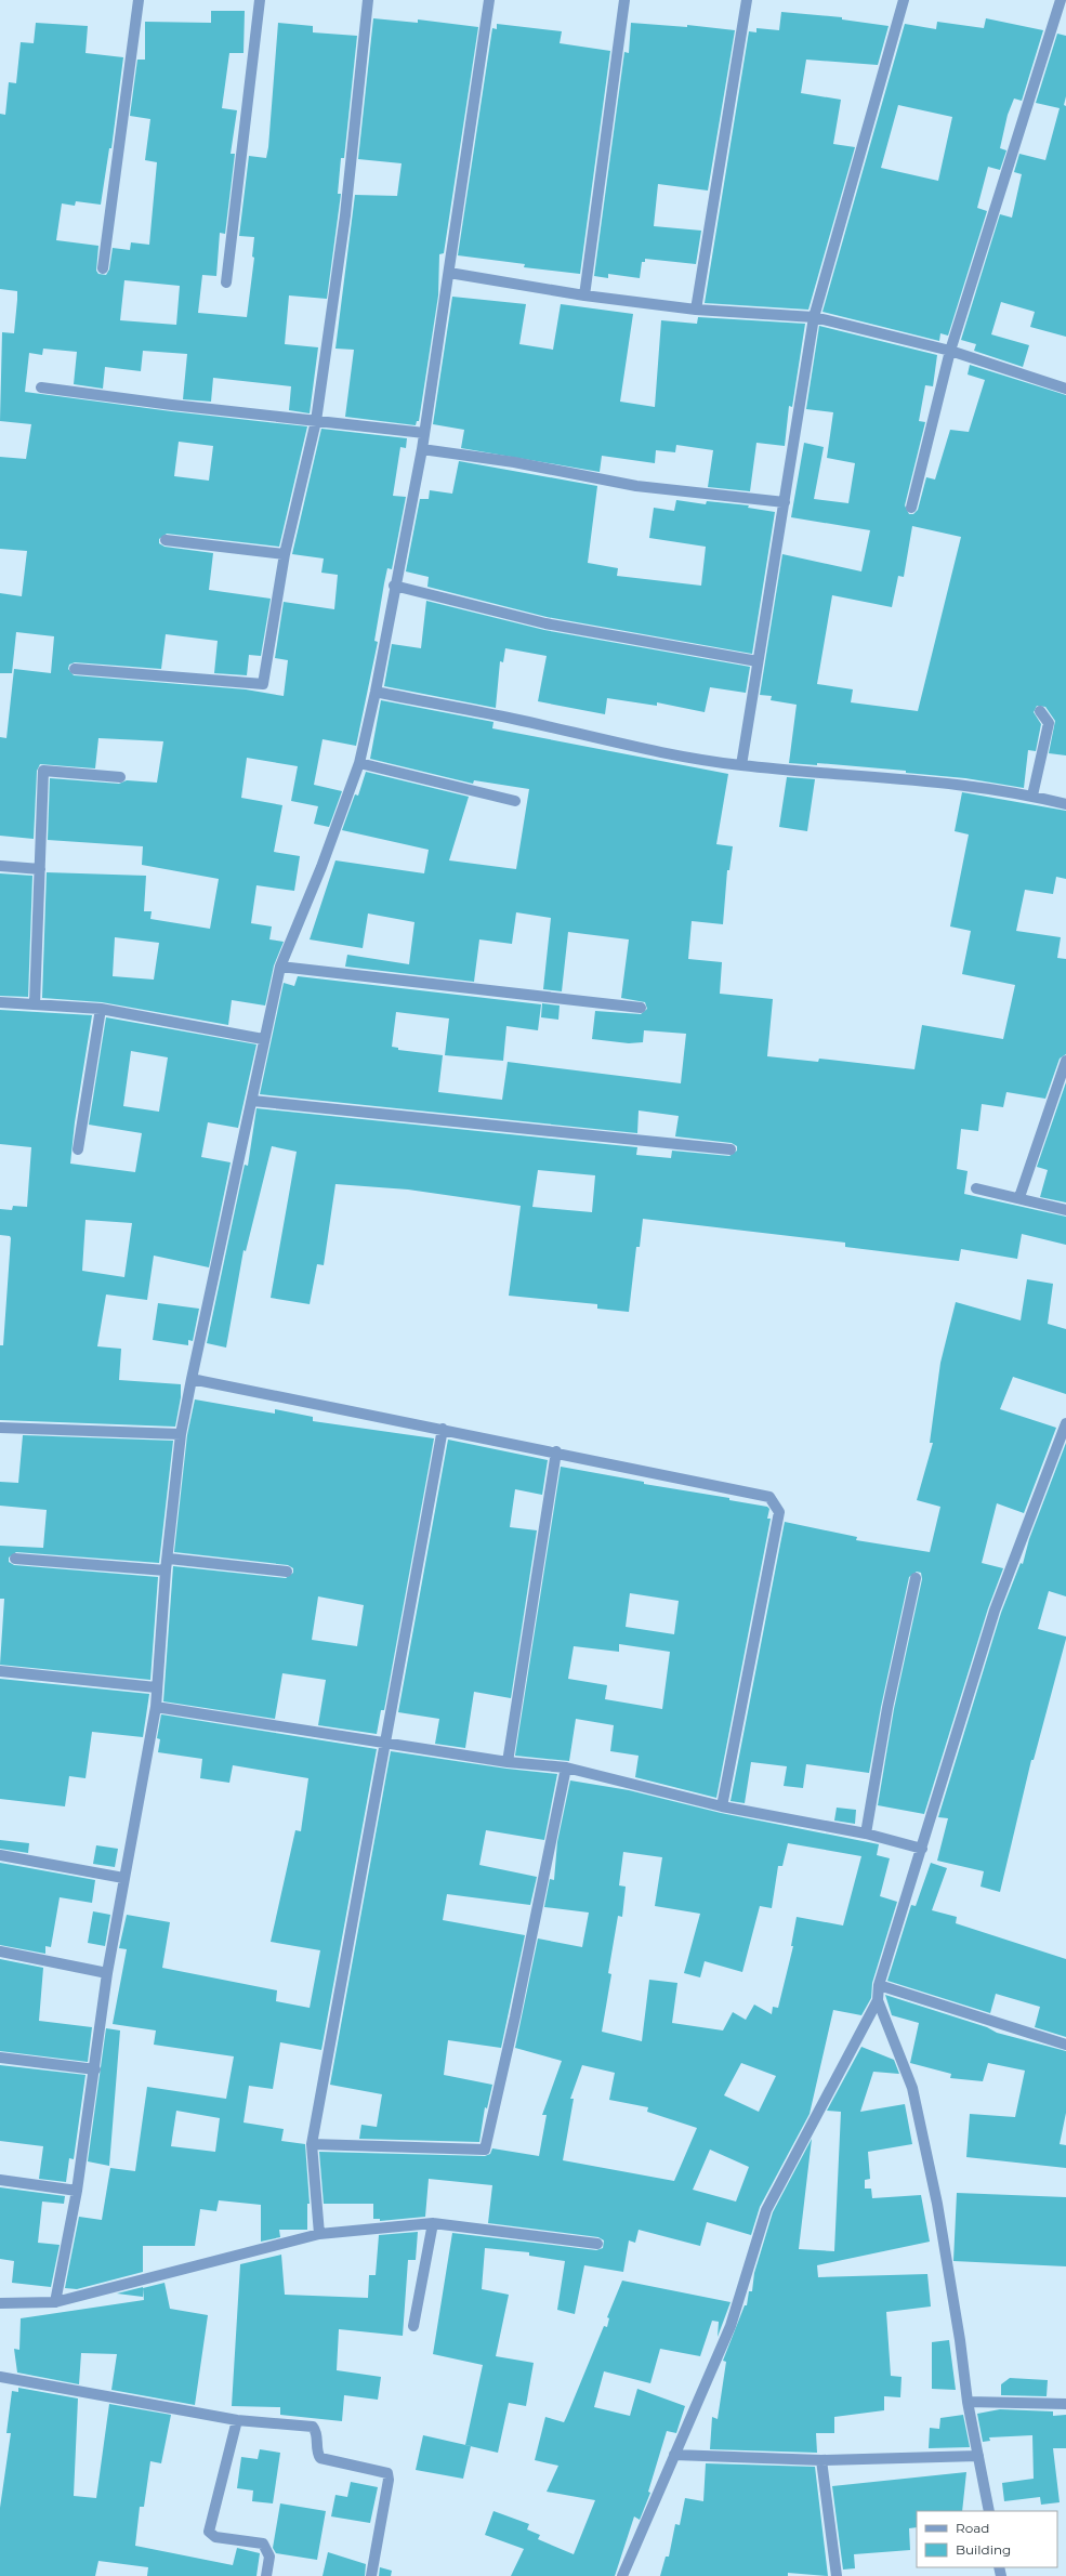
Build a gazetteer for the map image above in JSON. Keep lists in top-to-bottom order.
{
  "legend": ["Road", "Building"]
}
